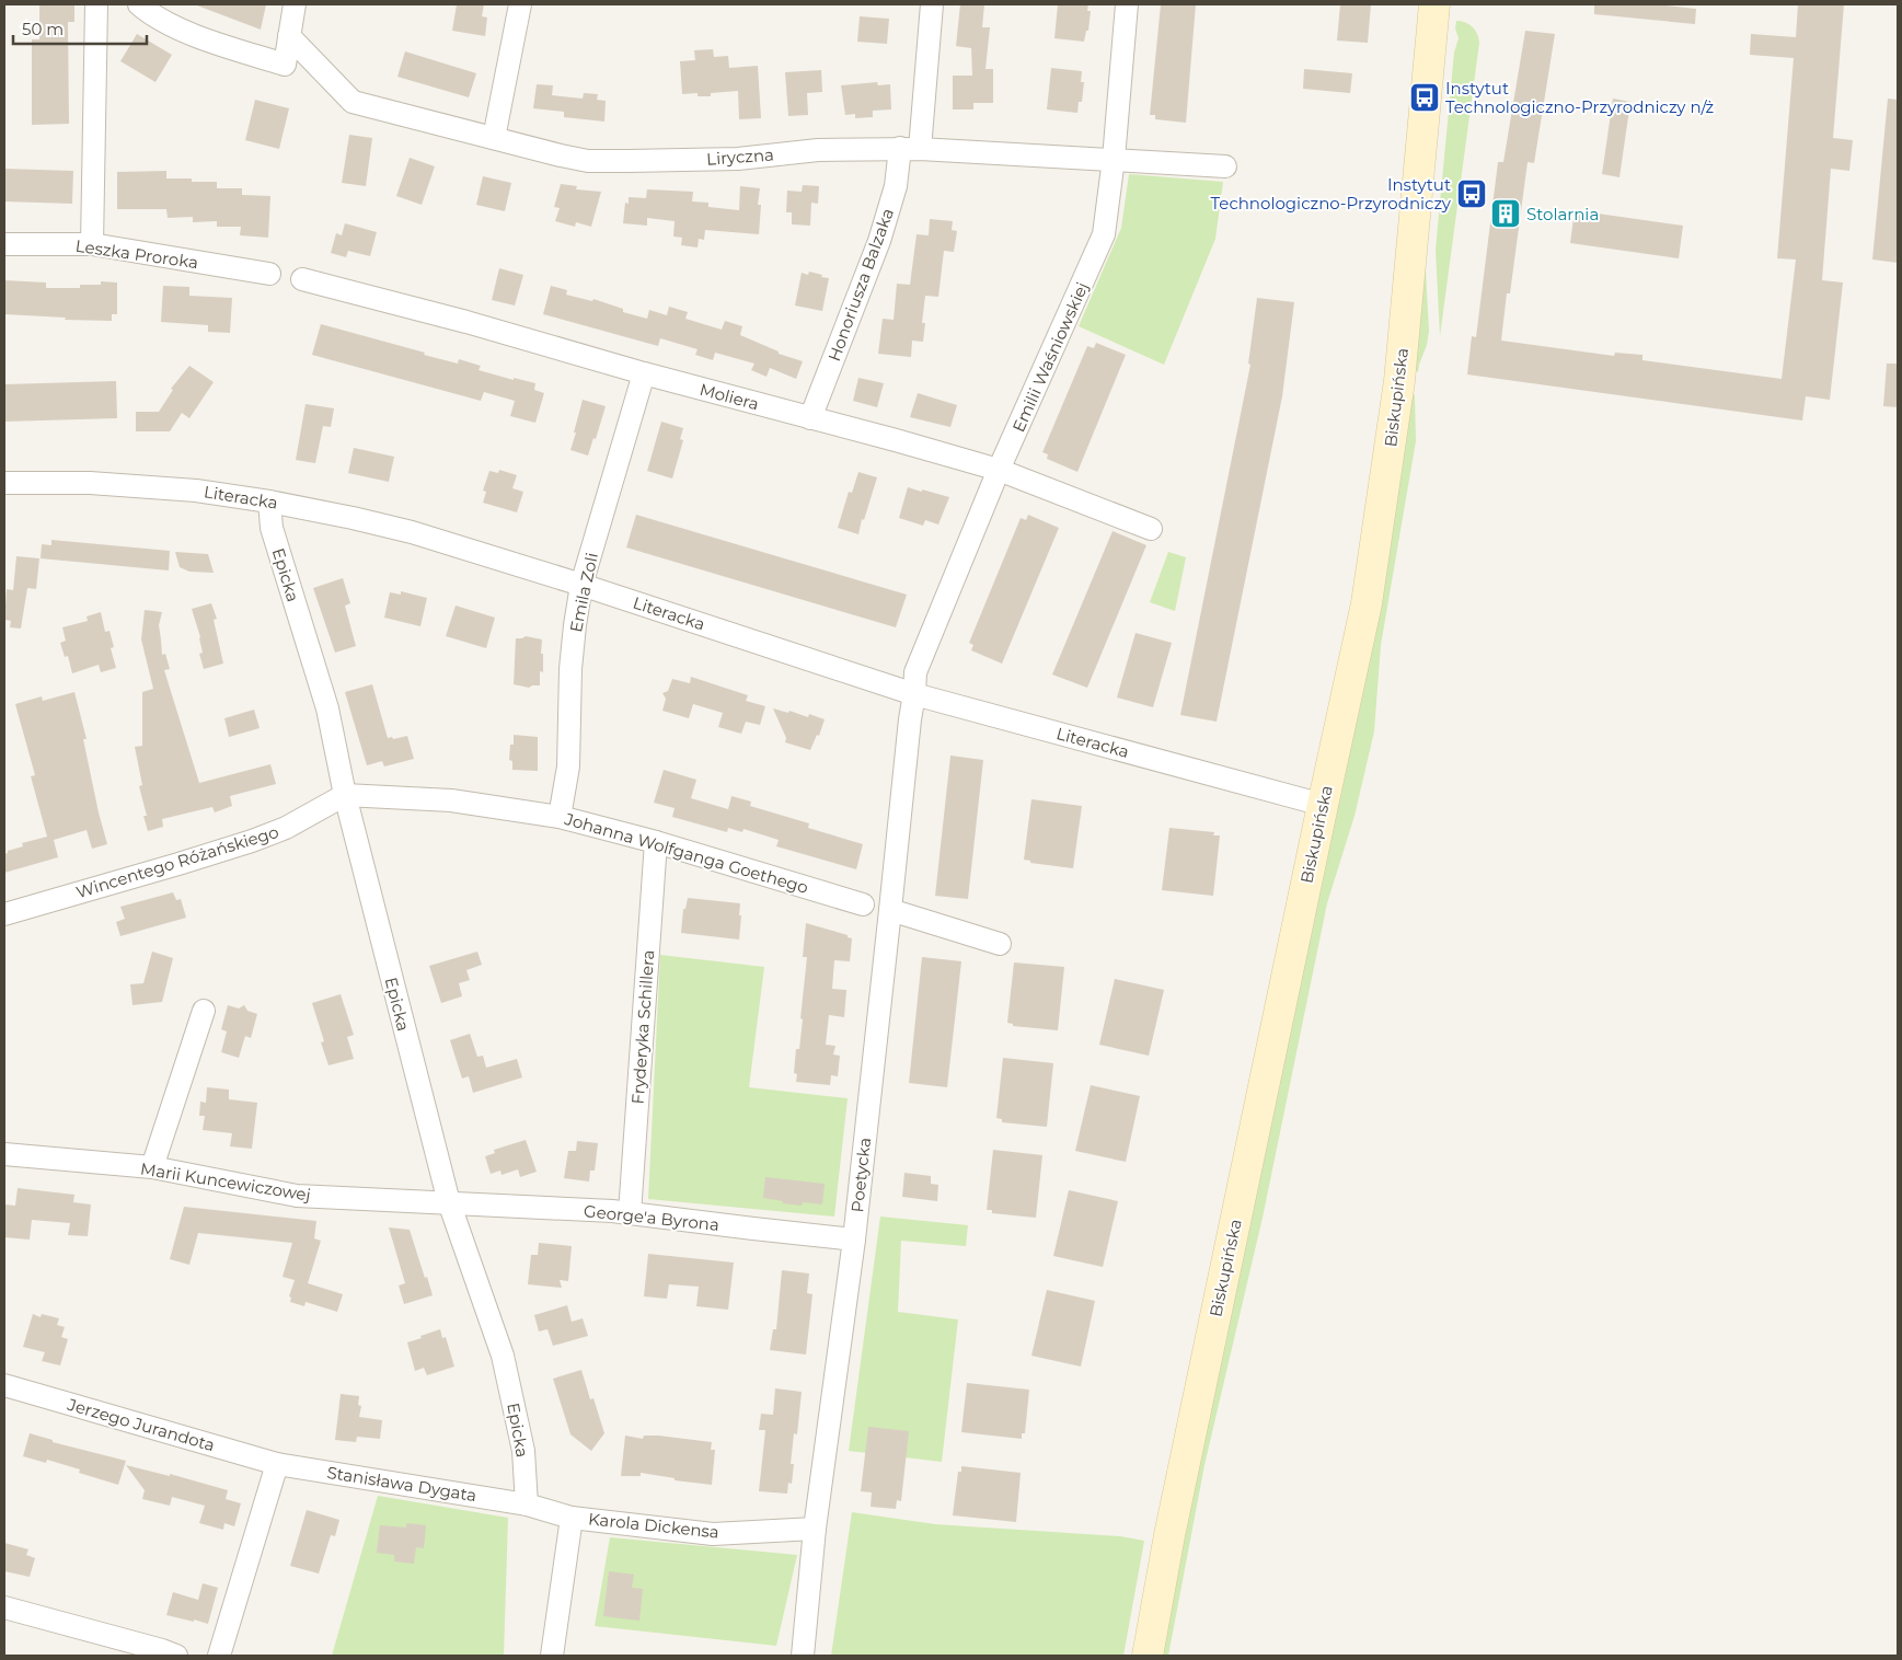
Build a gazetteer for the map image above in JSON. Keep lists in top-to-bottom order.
{
  "streets": {
    "street": [
      "Liryczna",
      "Leszka Proroka",
      "Honoriusza Balzaka",
      "Emilii Waśniowskiej",
      "Moliera",
      "Biskupińska",
      "Literacka",
      "Epicka",
      "Emila Zoli",
      "Johanna Wolfganga Goethego",
      "Wincentego Różańskiego",
      "Fryderyka Schillera",
      "Poetycka",
      "Marii Kuncewiczowej",
      "George'a Byrona",
      "Jerzego Jurandota",
      "Stanisława Dygata",
      "Karola Dickensa"
    ]
  },
  "crossings": [
    ["Liryczna", "Honoriusza Balzaka"],
    ["Liryczna", "Emilii Waśniowskiej"],
    ["Honoriusza Balzaka", "Moliera"],
    ["Emilii Waśniowskiej", "Moliera"],
    ["Emilii Waśniowskiej", "Literacka"],
    ["Emilii Waśniowskiej", "Poetycka"],
    ["Moliera", "Emila Zoli"],
    ["Biskupińska", "Literacka"],
    ["Literacka", "Epicka"],
    ["Literacka", "Emila Zoli"],
    ["Literacka", "Poetycka"],
    ["Epicka", "Johanna Wolfganga Goethego"],
    ["Epicka", "Wincentego Różańskiego"],
    ["Epicka", "Marii Kuncewiczowej"],
    ["Epicka", "George'a Byrona"],
    ["Epicka", "Stanisława Dygata"],
    ["Epicka", "Karola Dickensa"],
    ["Emila Zoli", "Johanna Wolfganga Goethego"],
    ["Johanna Wolfganga Goethego", "Wincentego Różańskiego"],
    ["Johanna Wolfganga Goethego", "Fryderyka Schillera"],
    ["Fryderyka Schillera", "George'a Byrona"],
    ["Poetycka", "George'a Byrona"],
    ["Poetycka", "Karola Dickensa"],
    ["Marii Kuncewiczowej", "George'a Byrona"],
    ["Jerzego Jurandota", "Stanisława Dygata"],
    ["Stanisława Dygata", "Karola Dickensa"]
  ],
  "places": {
    "bus stop": ["Instytut Technologiczno-Przyrodniczy n/ż", "Instytut Technologiczno-Przyrodniczy"],
    "building": ["Stolarnia"]
  },
  "scale_bar": "50 m"
}
